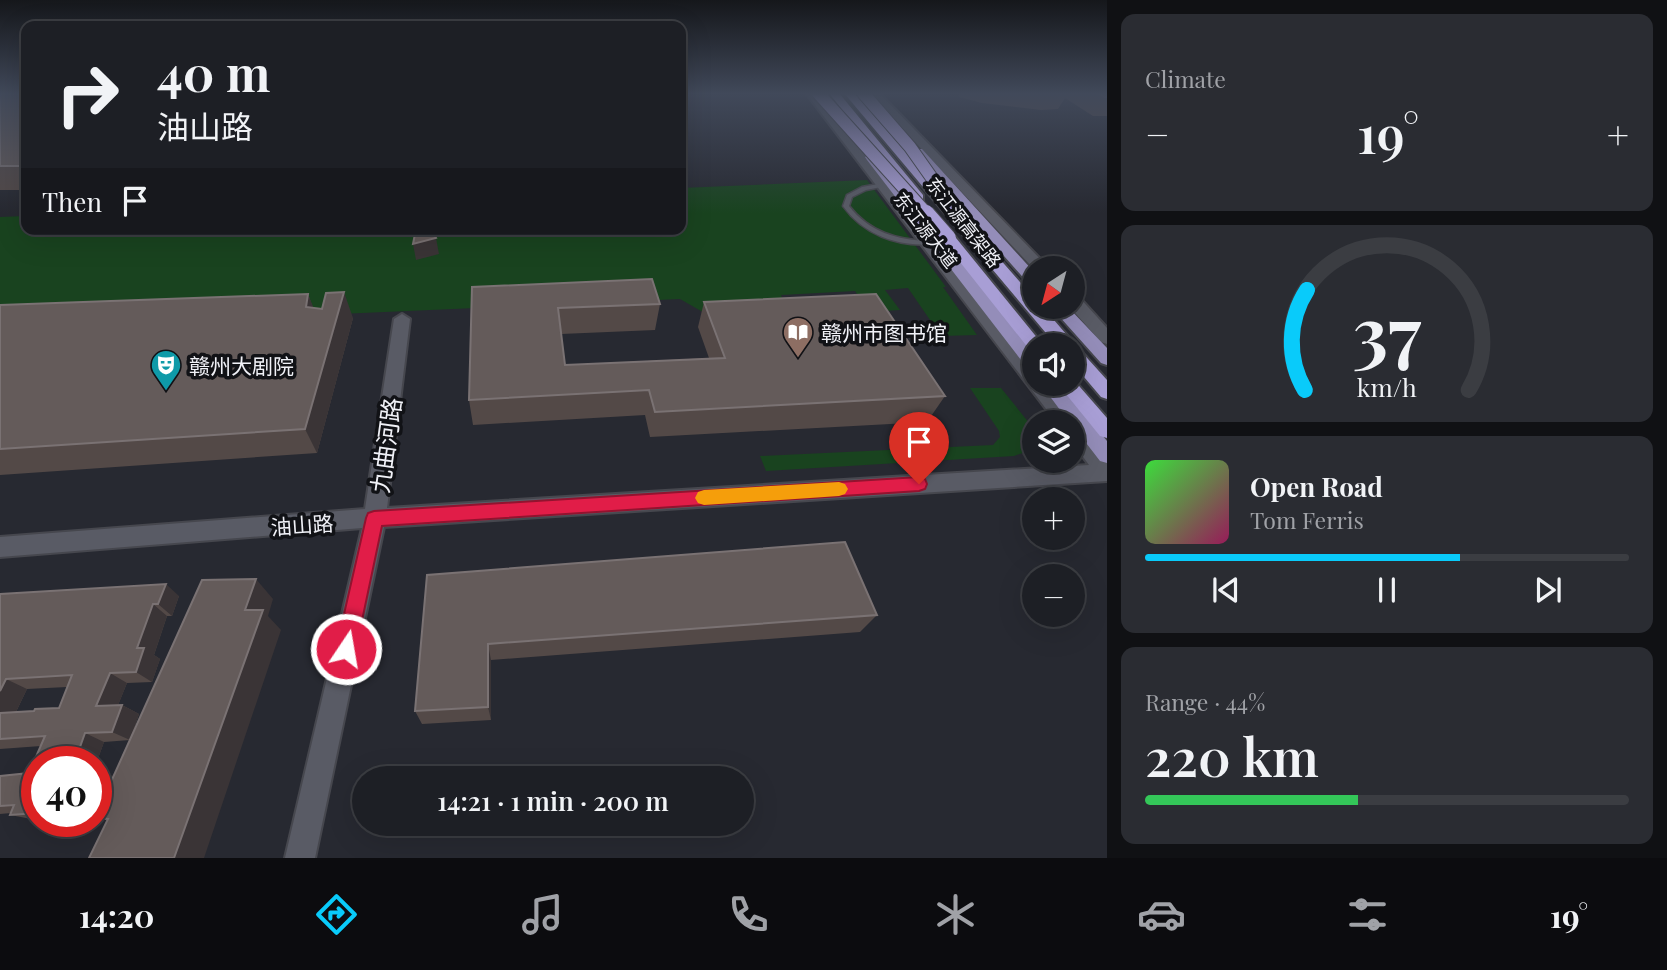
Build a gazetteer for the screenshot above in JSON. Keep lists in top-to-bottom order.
{
  "streets": {
    "highway": ["东江源高架路"],
    "main road": ["东江源大道"],
    "street": ["九曲河路", "油山路"]
  },
  "crossings": [
    ["九曲河路", "油山路"]
  ],
  "places": {
    "library": ["赣州市图书馆"],
    "theatre": ["赣州大剧院"]
  },
  "north": "bottom left",
  "page": {
    "tile": [
      "Climate",
      ["Range · 44%", "220 km"]
    ],
    "turn": ["40 m", "油山路"],
    "heat": ["−", "19°", "+"],
    "then": "Then",
    "map_buttons": ["+", "−"],
    "song": ["Open Road", "Tom Ferris"],
    "limit": "40",
    "trip": "14:21 · 1 min · 200 m",
    "tabs": ["14:20", "19°"],
    "gauge": ["37", "km/h"]
  }
}
